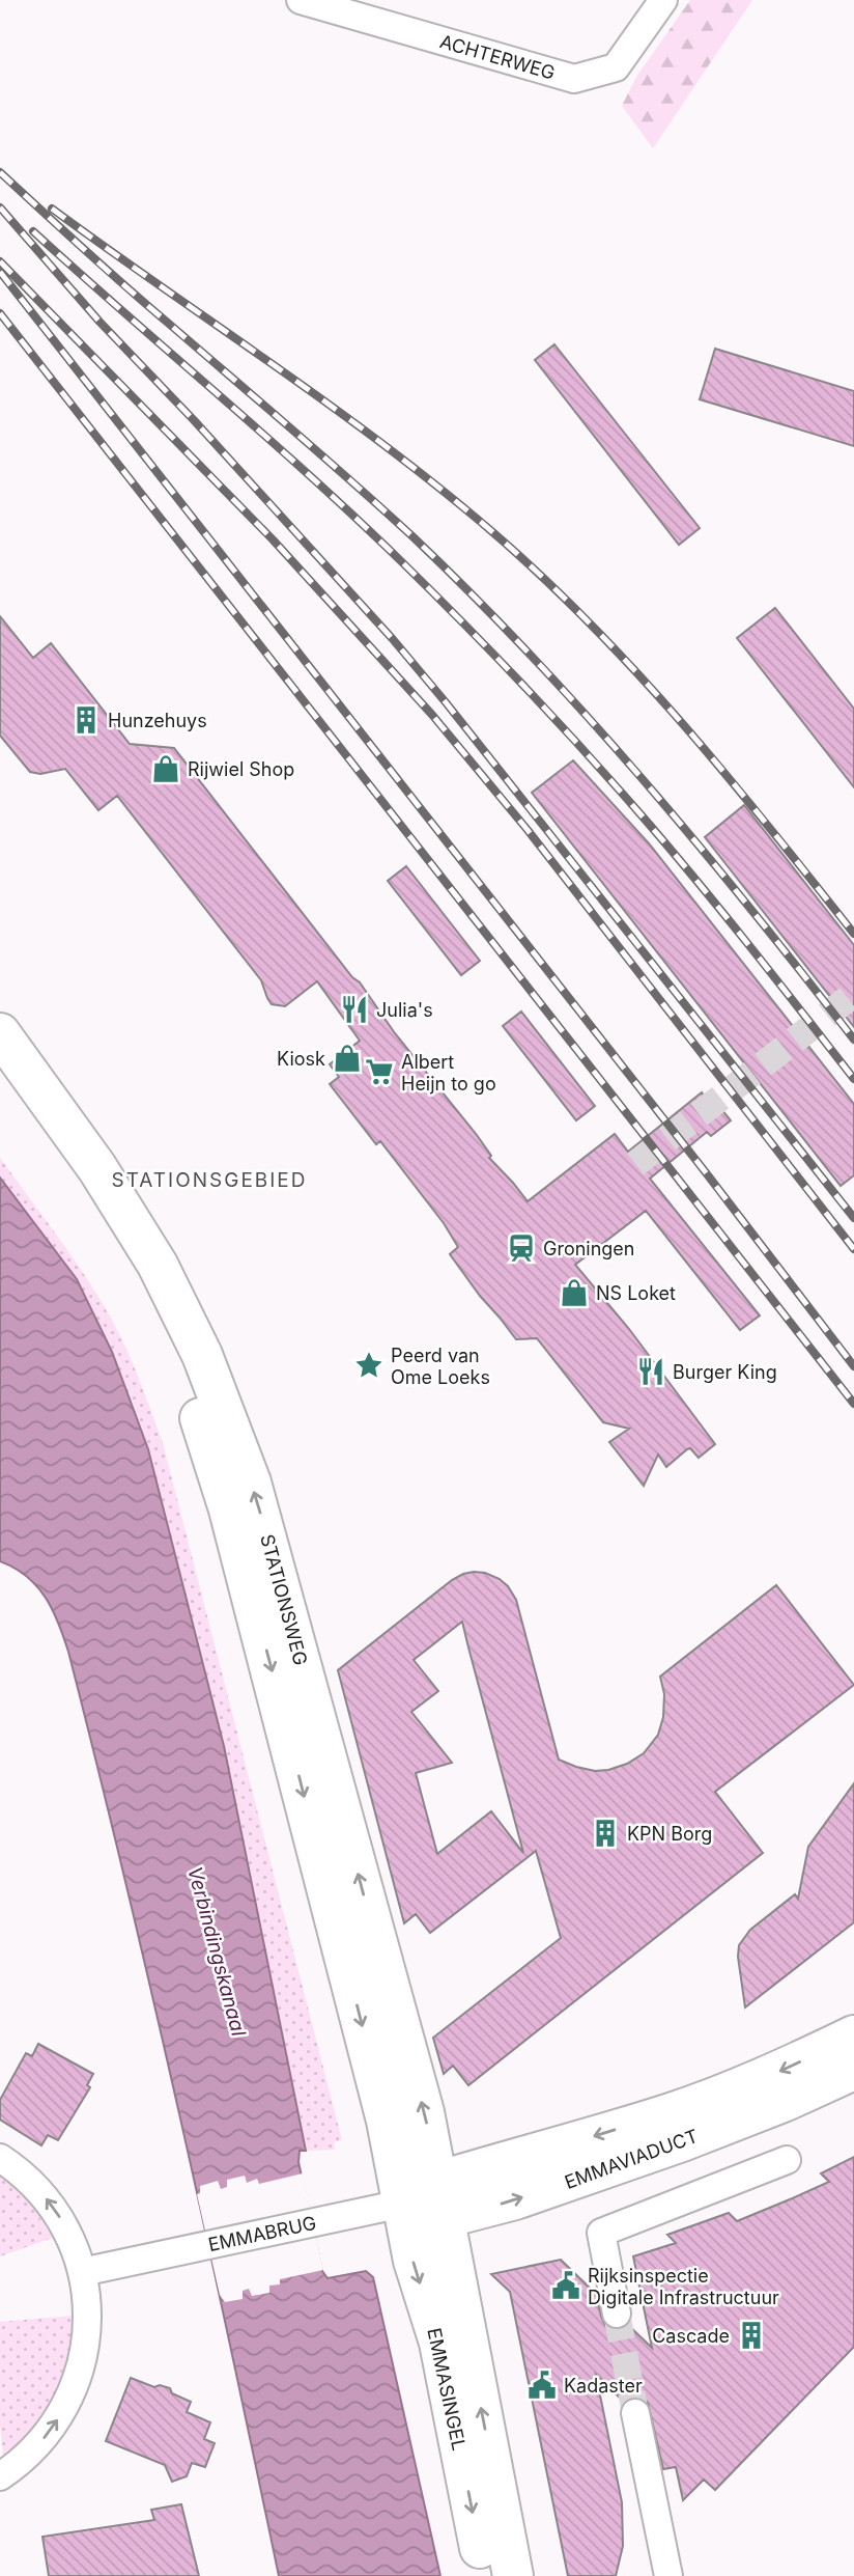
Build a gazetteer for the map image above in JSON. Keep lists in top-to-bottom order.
{
  "streets": {
    "main road": [
      "STATIONSWEG",
      "EMMAVIADUCT",
      "EMMABRUG",
      "EMMASINGEL"
    ],
    "street": ["ACHTERWEG"]
  },
  "crossings": [
    ["STATIONSWEG", "EMMAVIADUCT"],
    ["STATIONSWEG", "EMMABRUG"],
    ["STATIONSWEG", "EMMASINGEL"],
    ["EMMAVIADUCT", "EMMABRUG"],
    ["EMMAVIADUCT", "EMMASINGEL"],
    ["EMMABRUG", "EMMASINGEL"]
  ],
  "districts": ["STATIONSGEBIED"],
  "water": ["Verbindingskanaal"],
  "places": {
    "building": ["Hunzehuys", "KPN Borg", "Cascade"],
    "shop": ["Rijwiel Shop", "Kiosk", "NS Loket"],
    "restaurant": ["Julia's", "Burger King"],
    "supermarket": ["Albert Heijn to go"],
    "station": ["Groningen"],
    "place": ["Peerd van Ome Loeks"],
    "public building": ["Rijksinspectie Digitale Infrastructuur", "Kadaster"]
  }
}
